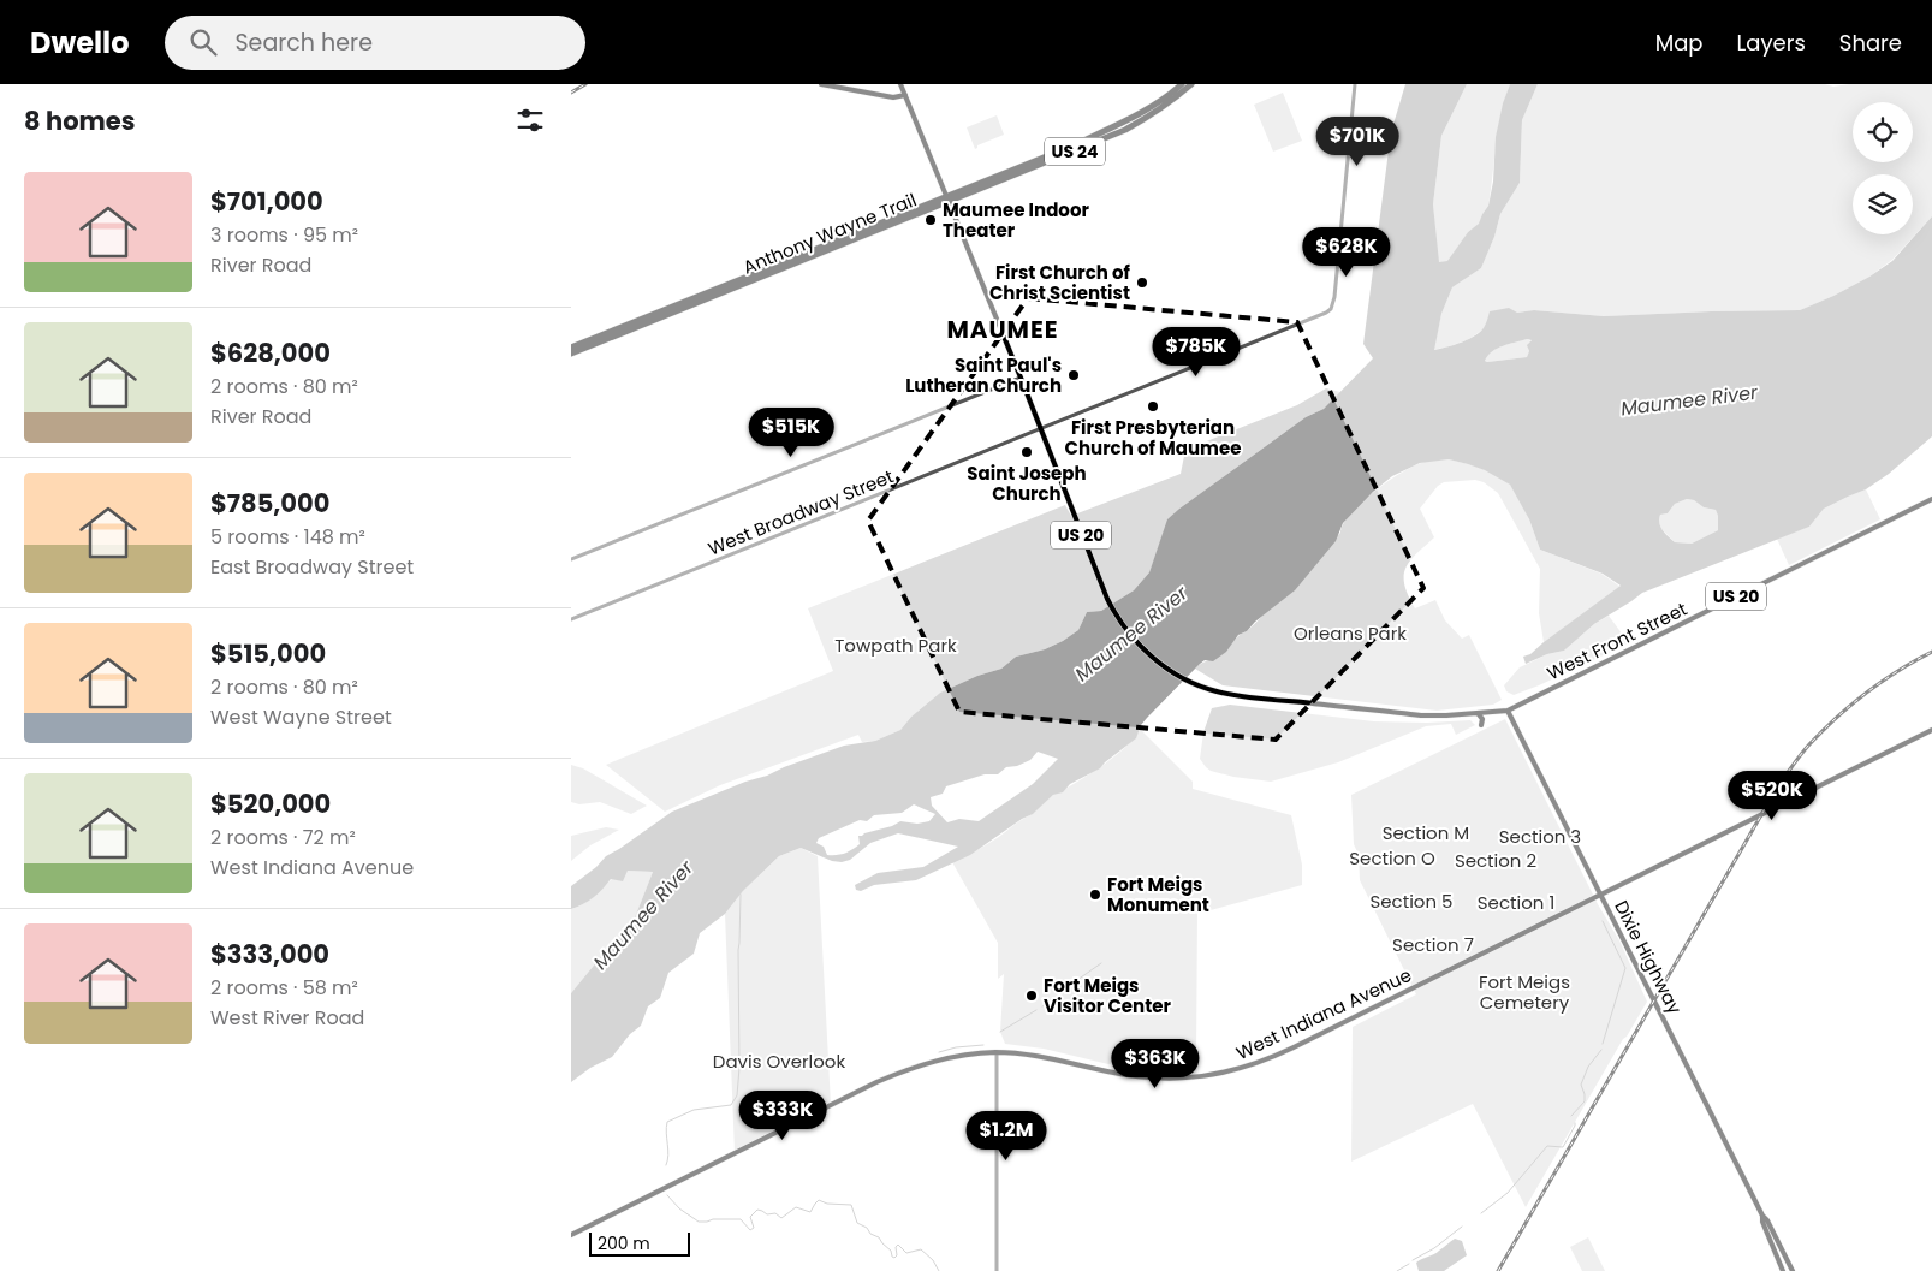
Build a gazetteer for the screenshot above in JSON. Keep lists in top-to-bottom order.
{
  "streets": {
    "highway": ["US 24", "Anthony Wayne Trail"],
    "main road": [
      "US 20",
      "West Front Street",
      "Dixie Highway",
      "West Indiana Avenue"
    ],
    "street": ["West Broadway Street"]
  },
  "crossings": [
    ["Anthony Wayne Trail", "US 20"],
    ["West Broadway Street", "US 20"],
    ["US 20", "West Front Street"],
    ["US 20", "Dixie Highway"],
    ["West Front Street", "Dixie Highway"],
    ["Dixie Highway", "West Indiana Avenue"]
  ],
  "districts": ["MAUMEE"],
  "water": ["Maumee River"],
  "parks": [
    "Orleans Park",
    "Towpath Park",
    "Section M",
    "Section 3",
    "Section O",
    "Section 2",
    "Section 5",
    "Section 1",
    "Section 7",
    "Fort Meigs Cemetery",
    "Davis Overlook"
  ],
  "places": [
    "Maumee Indoor Theater",
    "First Church of Christ Scientist",
    "Saint Paul's Lutheran Church",
    "First Presbyterian Church of Maumee",
    "Saint Joseph Church",
    "Fort Meigs Monument",
    "Fort Meigs Visitor Center"
  ],
  "scale_bar": "200 m",
  "page": {
    "header": "Dwello",
    "search": "Search here",
    "nav": ["Map", "Layers", "Share"],
    "heading": "8 homes",
    "price": [
      "$701K",
      "$628K",
      "$785K",
      "$515K",
      "$520K",
      "$363K",
      "$333K",
      "$1.2M"
    ],
    "list": [
      {
        "name": "$701,000",
        "note": "3 rooms · 95 m² · River Road"
      },
      {
        "name": "$628,000",
        "note": "2 rooms · 80 m² · River Road"
      },
      {
        "name": "$785,000",
        "note": "5 rooms · 148 m² · East Broadway Street"
      },
      {
        "name": "$515,000",
        "note": "2 rooms · 80 m² · West Wayne Street"
      },
      {
        "name": "$520,000",
        "note": "2 rooms · 72 m² · West Indiana Avenue"
      },
      {
        "name": "$333,000",
        "note": "2 rooms · 58 m² · West River Road"
      }
    ],
    "scale": "200 m"
  }
}
